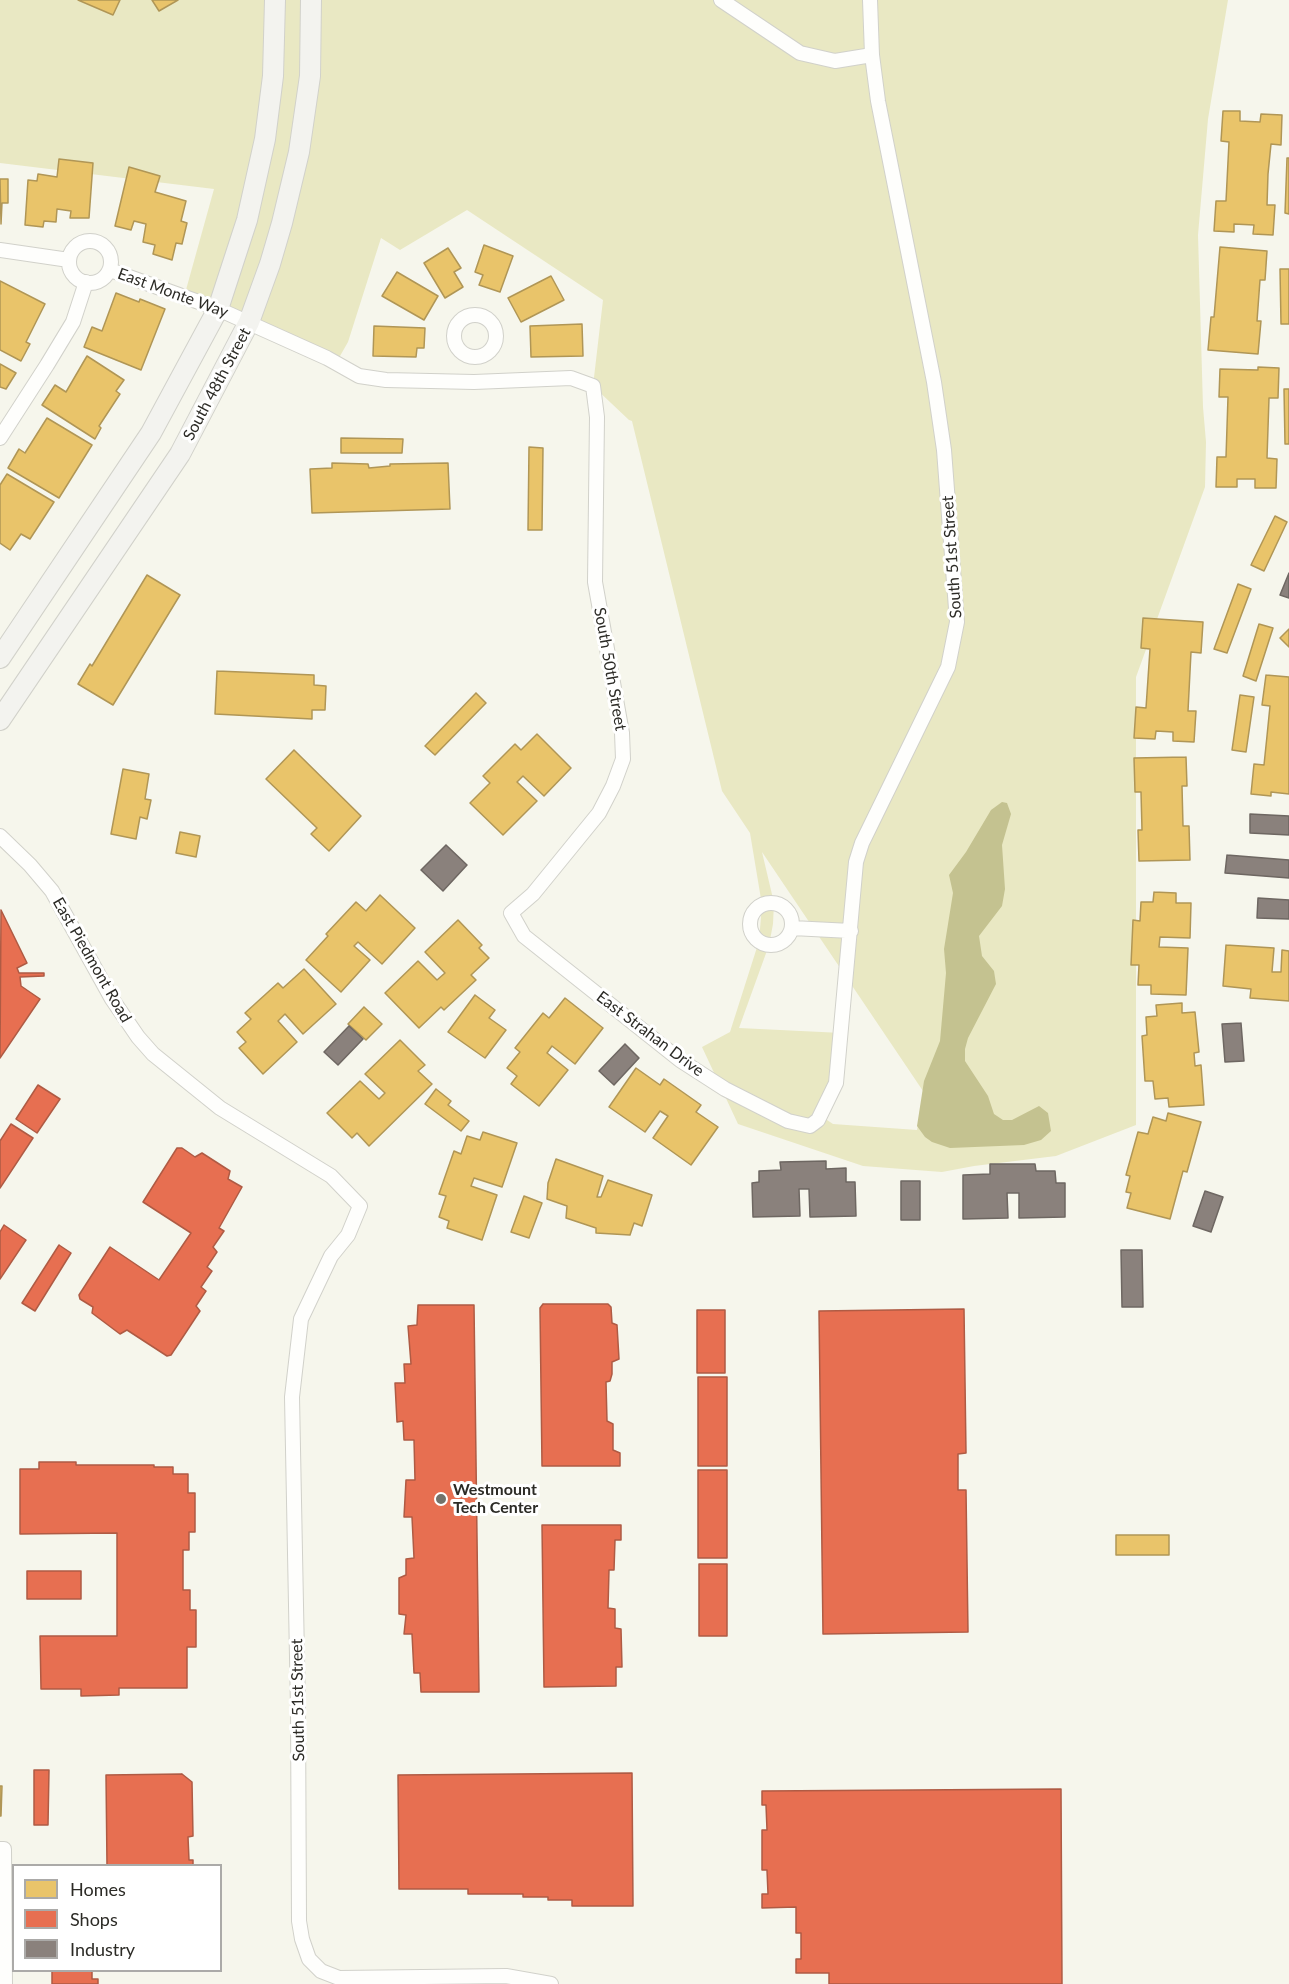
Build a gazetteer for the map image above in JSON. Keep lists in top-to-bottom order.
{
  "streets": {
    "main road": ["South 48th Street"],
    "street": [
      "East Monte Way",
      "South 51st Street",
      "South 50th Street",
      "East Piedmont Road",
      "East Strahan Drive"
    ]
  },
  "crossings": [
    ["East Monte Way", "South 48th Street"],
    ["East Monte Way", "South 50th Street"],
    ["South 51st Street", "East Piedmont Road"],
    ["South 51st Street", "East Strahan Drive"],
    ["South 50th Street", "East Strahan Drive"]
  ],
  "places": ["Westmount Tech Center"],
  "legend": ["Homes", "Shops", "Industry"]
}
